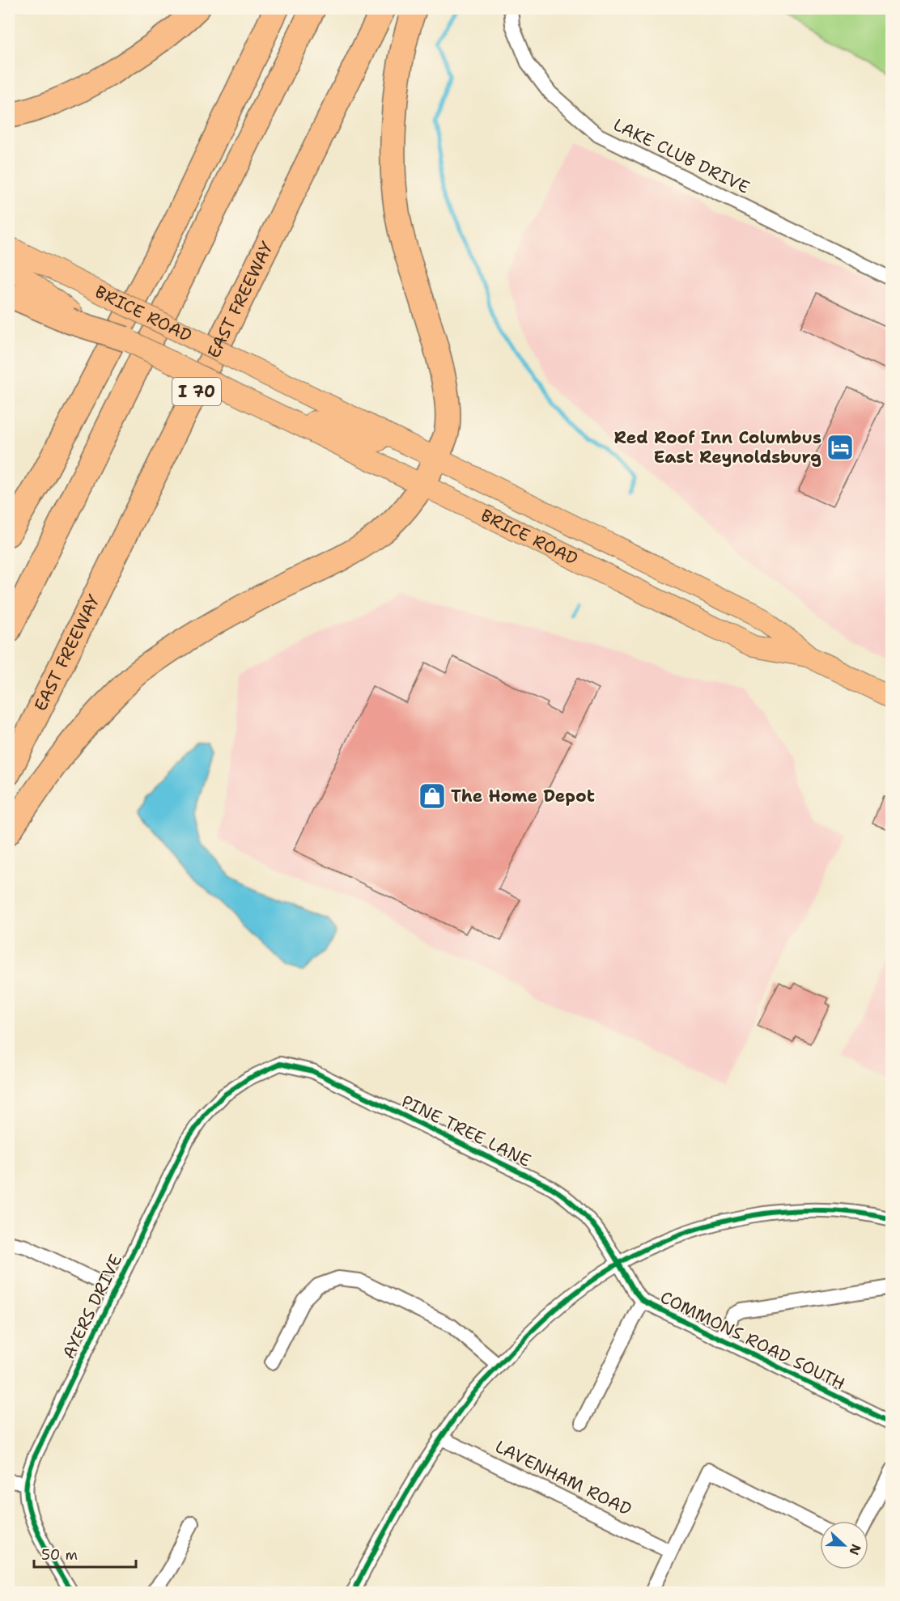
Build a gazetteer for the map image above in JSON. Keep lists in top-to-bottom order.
{
  "streets": {
    "highway": ["EAST FREEWAY", "I 70"],
    "main road": ["BRICE ROAD"],
    "street": [
      "LAKE CLUB DRIVE",
      "PINE TREE LANE",
      "AYERS DRIVE",
      "COMMONS ROAD SOUTH",
      "LAVENHAM ROAD"
    ]
  },
  "crossings": [
    ["PINE TREE LANE", "AYERS DRIVE"],
    ["PINE TREE LANE", "COMMONS ROAD SOUTH"]
  ],
  "places": {
    "hotel": ["Red Roof Inn Columbus East Reynoldsburg"],
    "shop": ["The Home Depot"]
  },
  "scale_bar": "50 m",
  "north": "right"
}
